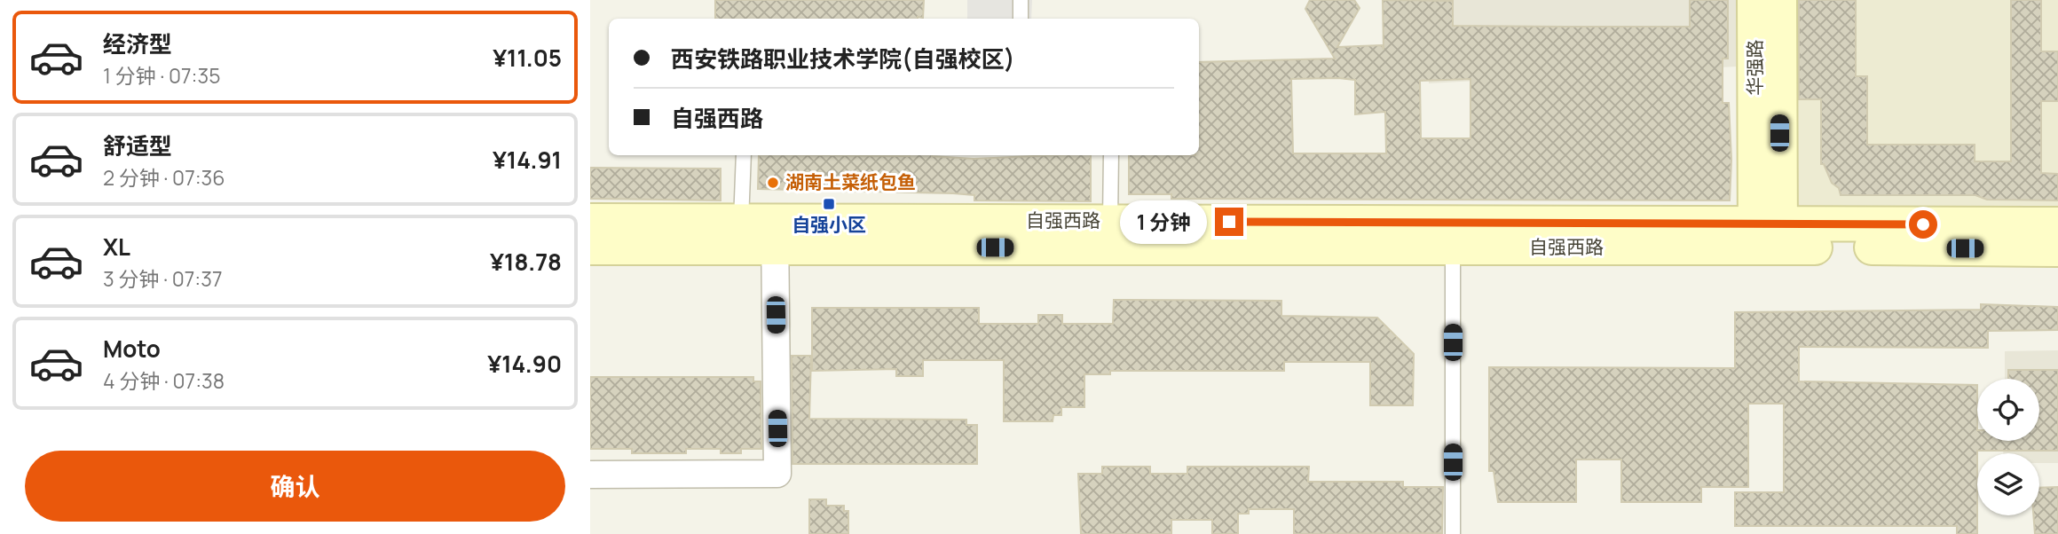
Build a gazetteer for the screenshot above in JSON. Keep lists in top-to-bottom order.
{
  "streets": {
    "main road": ["华强路", "自强西路"]
  },
  "crossings": [
    ["华强路", "自强西路"]
  ],
  "places": {
    "other": ["湖南土菜纸包鱼"],
    "transit": ["自强小区"]
  },
  "page": {
    "list": [
      {
        "name": "经济型",
        "note": "1 分钟 · 07:35",
        "value": "¥11.05"
      },
      {
        "name": "舒适型",
        "note": "2 分钟 · 07:36",
        "value": "¥14.91"
      },
      {
        "name": "XL",
        "note": "3 分钟 · 07:37",
        "value": "¥18.78"
      },
      {
        "name": "Moto",
        "note": "4 分钟 · 07:38",
        "value": "¥14.90"
      }
    ],
    "banner": ["西安铁路职业技术学院(自强校区)", "自强西路"],
    "bubble": "1 分钟",
    "buttons": "确认"
  }
}
